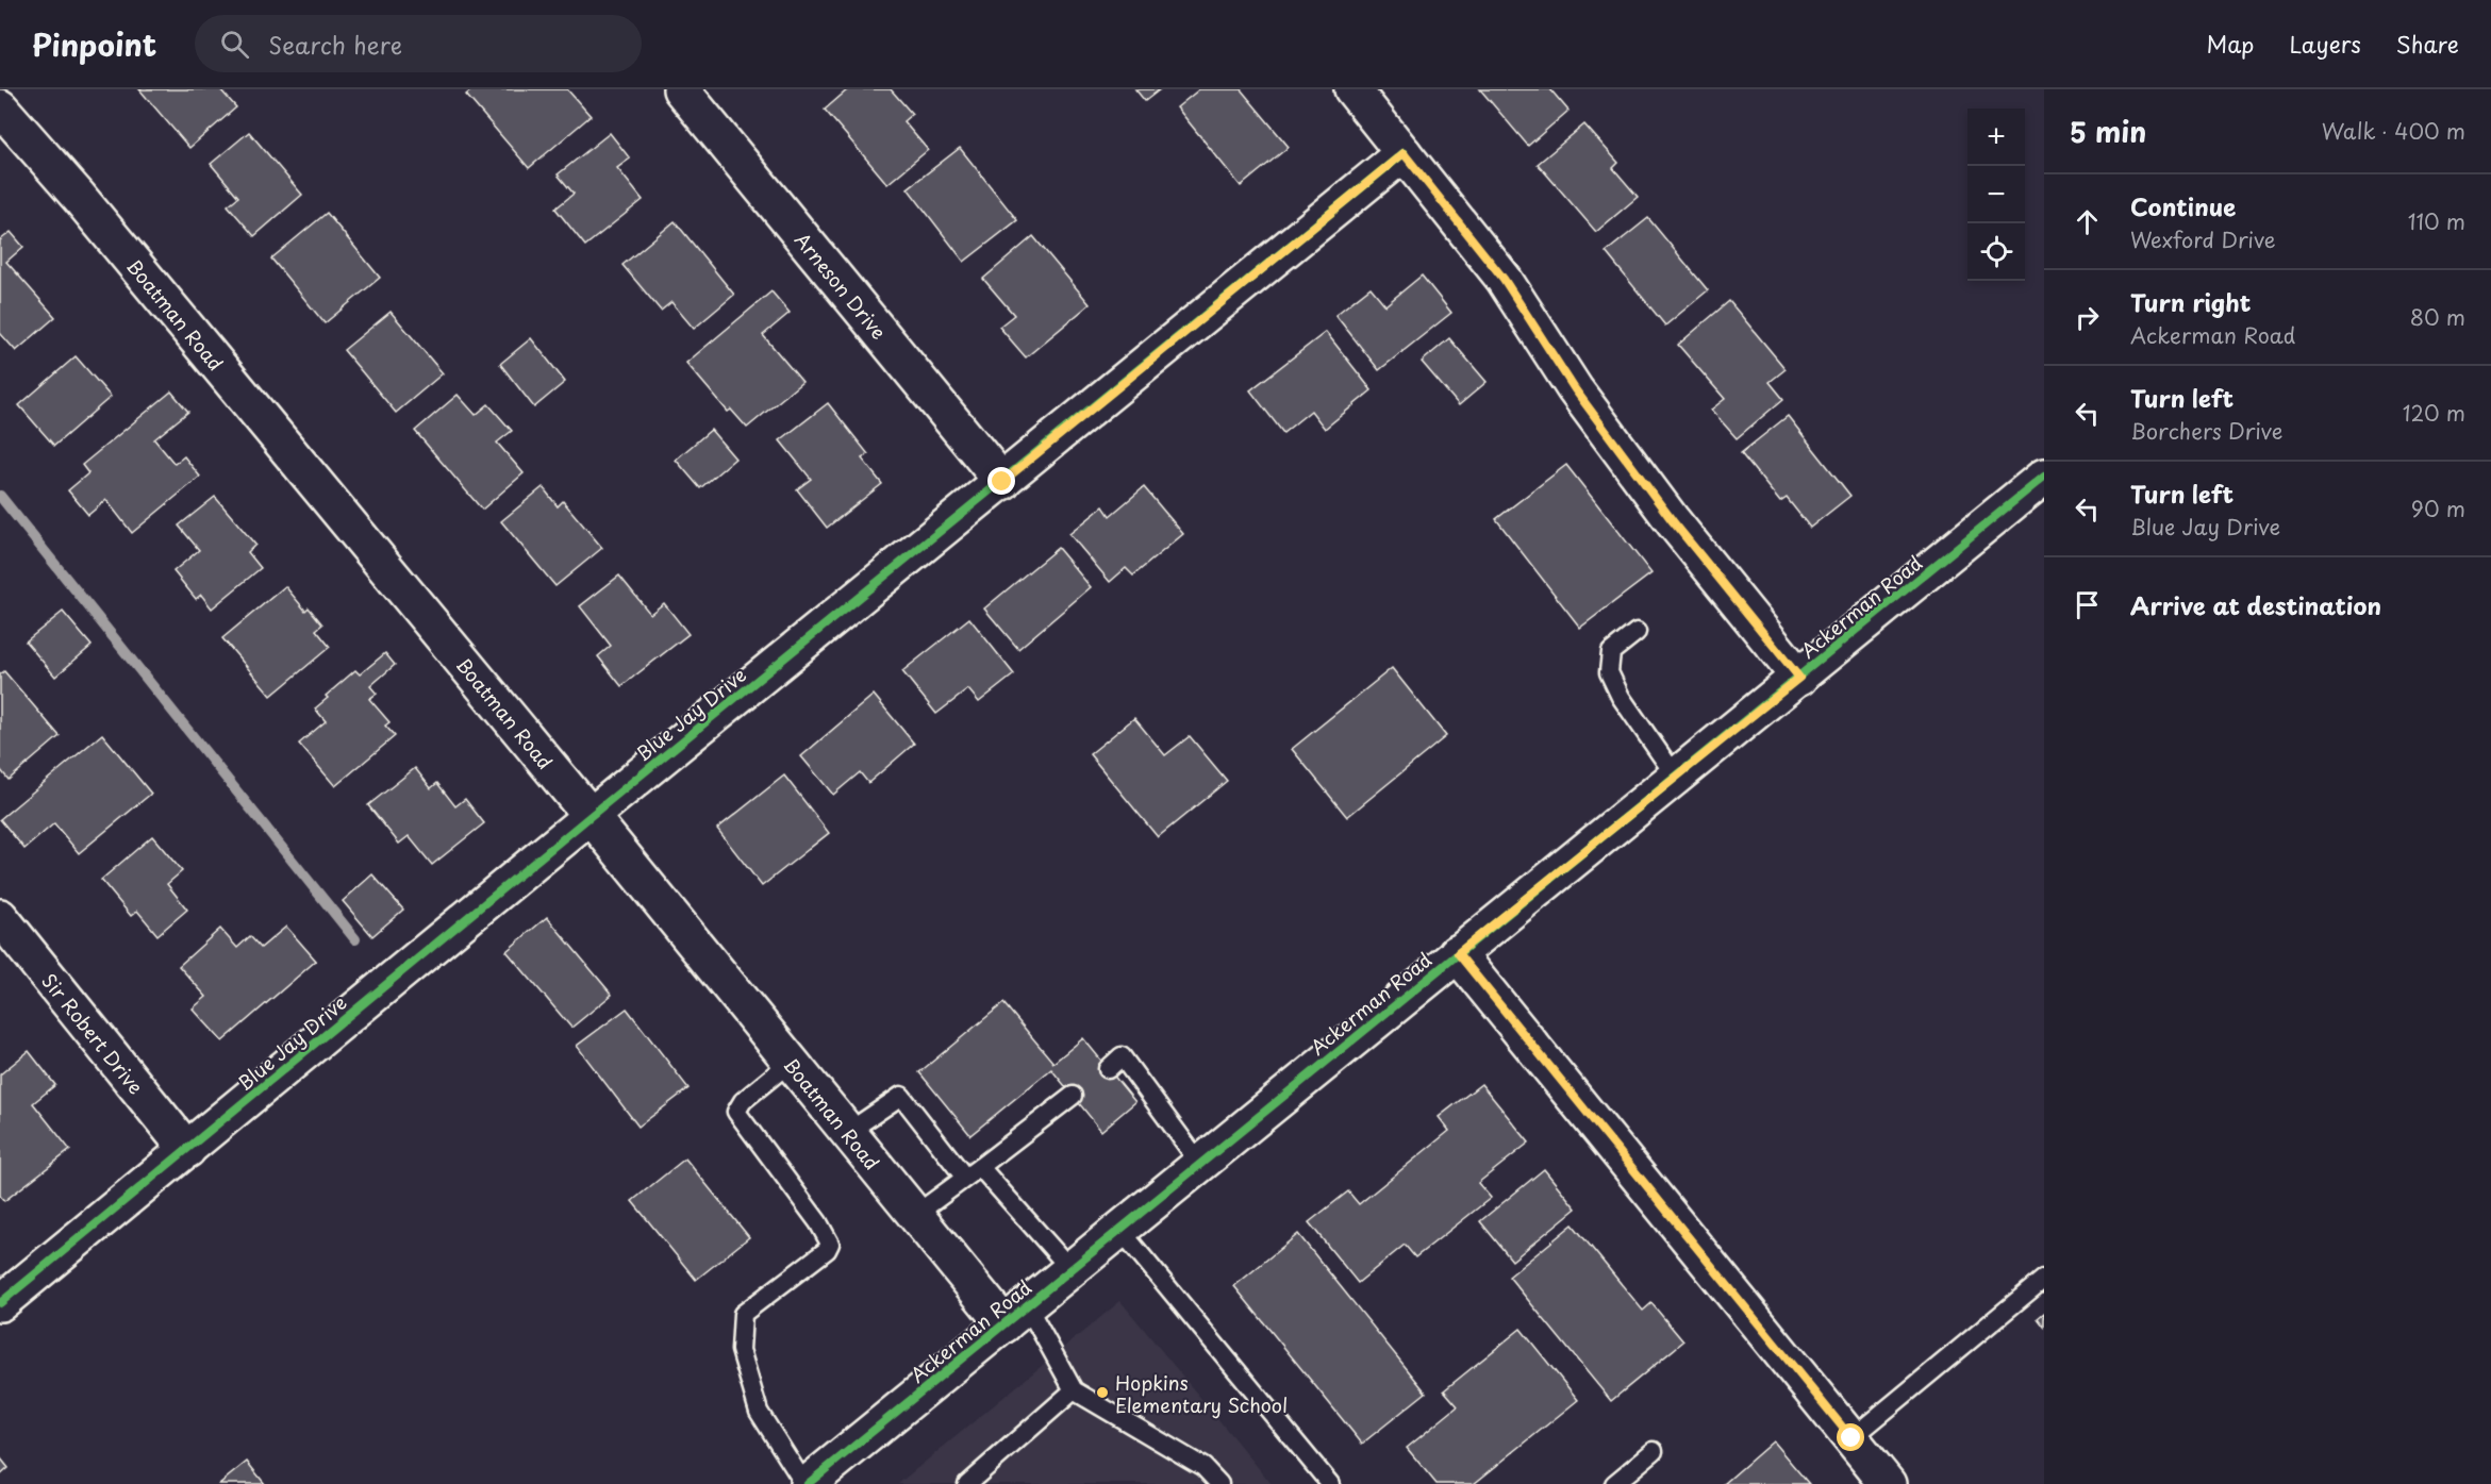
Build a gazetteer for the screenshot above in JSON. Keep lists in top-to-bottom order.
{
  "streets": {
    "street": [
      "Arneson Drive",
      "Boatman Road",
      "Ackerman Road",
      "Blue Jay Drive",
      "Sir Robert Drive"
    ]
  },
  "crossings": [
    ["Arneson Drive", "Blue Jay Drive"],
    ["Boatman Road", "Ackerman Road"],
    ["Boatman Road", "Blue Jay Drive"],
    ["Blue Jay Drive", "Sir Robert Drive"]
  ],
  "places": ["Hopkins Elementary School"],
  "page": {
    "header": "Pinpoint",
    "search": "Search here",
    "nav": ["Map", "Layers", "Share"],
    "heading": ["5 min", "Walk · 400 m"],
    "map_buttons": ["+", "−"],
    "list": [
      ["Continue", "Wexford Drive", "110 m"],
      ["Turn right", "Ackerman Road", "80 m"],
      ["Turn left", "Borchers Drive", "120 m"],
      ["Turn left", "Blue Jay Drive", "90 m"],
      "Arrive at destination"
    ]
  }
}
